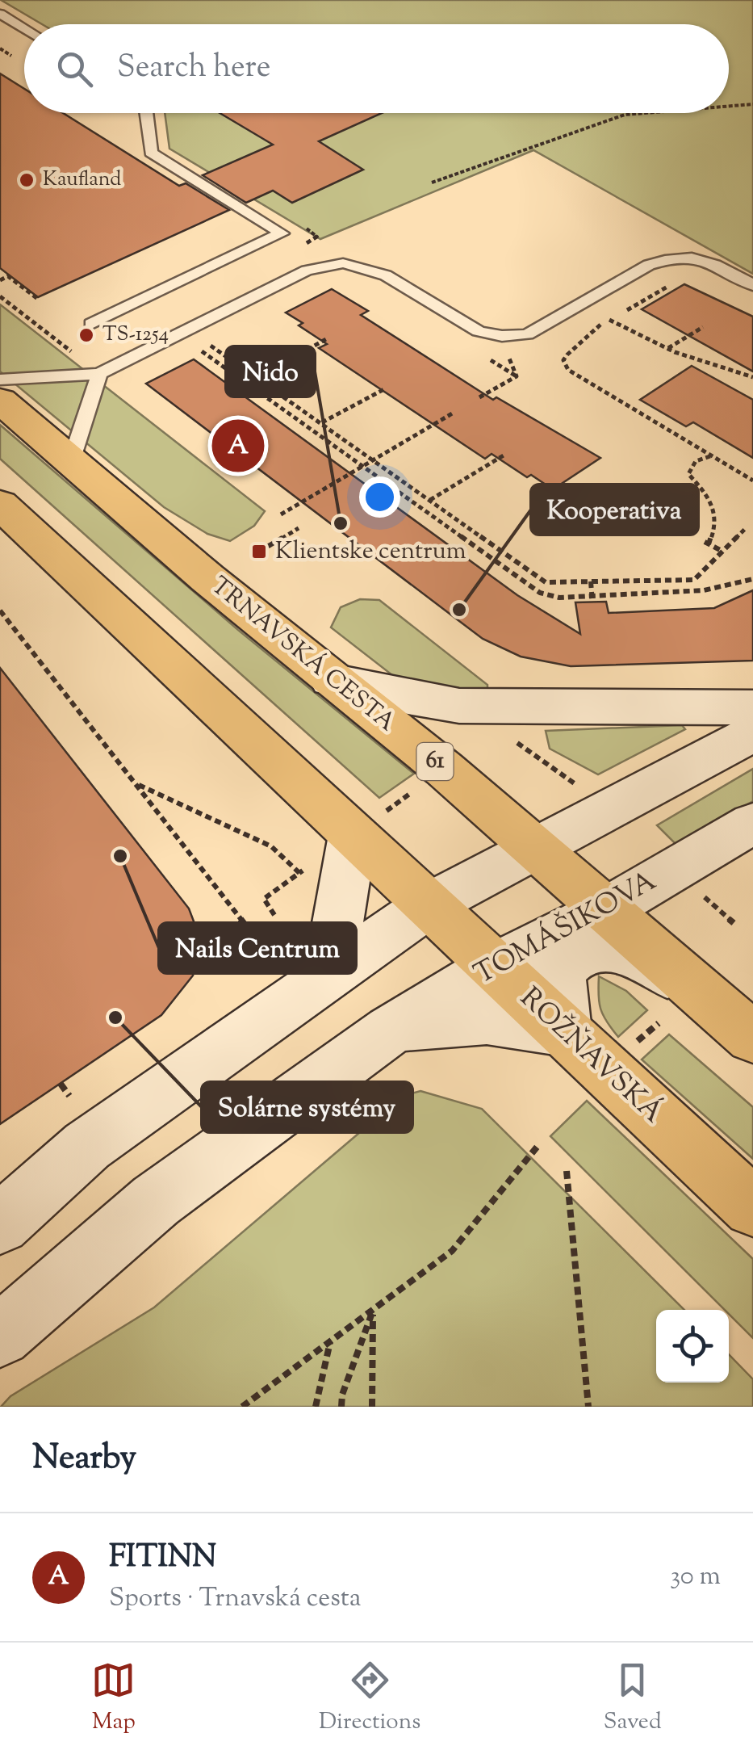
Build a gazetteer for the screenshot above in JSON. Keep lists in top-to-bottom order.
{
  "streets": {
    "main road": [
      "TRNAVSKÁ CESTA",
      "61",
      "TOMÁŠIKOVA",
      "ROŽŇAVSKÁ"
    ]
  },
  "crossings": [
    ["TRNAVSKÁ CESTA", "61"],
    ["TRNAVSKÁ CESTA", "TOMÁŠIKOVA"],
    ["61", "TOMÁŠIKOVA"],
    ["TOMÁŠIKOVA", "ROŽŇAVSKÁ"]
  ],
  "places": {
    "other": [
      "Kaufland",
      "TS-1254",
      "Nido",
      "Kooperativa",
      "Nails Centrum",
      "Solárne systémy"
    ],
    "transit": ["Klientske centrum"]
  },
  "page": {
    "search": "Search here",
    "pins": "A",
    "heading": "Nearby",
    "list": [
      {
        "mark": "A",
        "name": "FITINN",
        "note": "Sports · Trnavská cesta",
        "value": "30 m"
      }
    ],
    "nav": ["Map", "Directions", "Saved"]
  }
}
